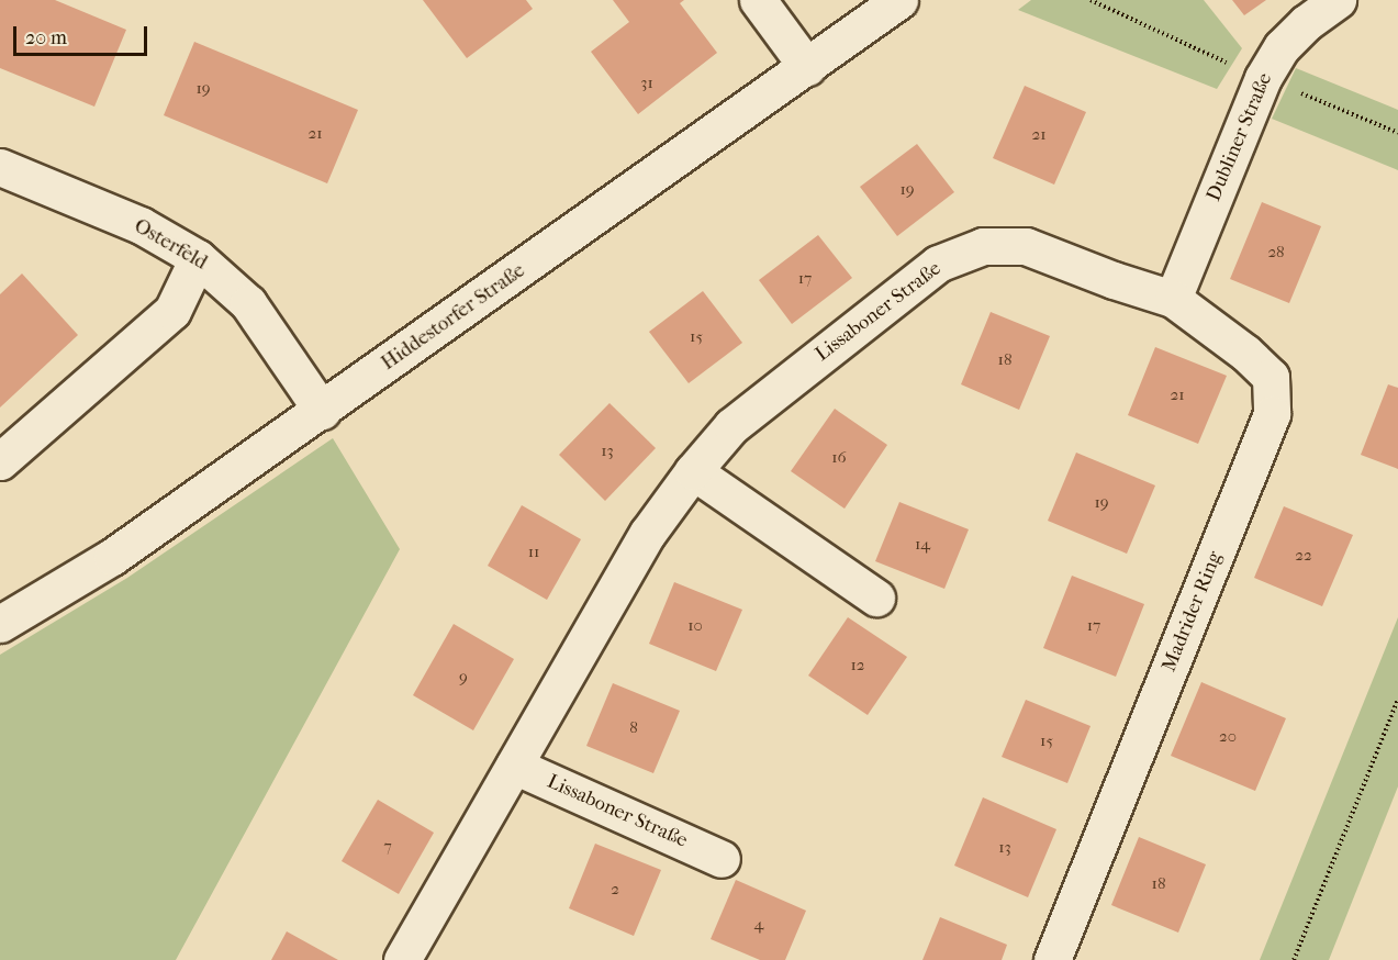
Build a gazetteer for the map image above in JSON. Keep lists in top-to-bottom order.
{
  "streets": {
    "street": [
      "Dubliner Straße",
      "Osterfeld",
      "Lissaboner Straße",
      "Hiddestorfer Straße",
      "Madrider Ring"
    ]
  },
  "crossings": [
    ["Dubliner Straße", "Lissaboner Straße"],
    ["Dubliner Straße", "Madrider Ring"],
    ["Osterfeld", "Hiddestorfer Straße"],
    ["Lissaboner Straße", "Madrider Ring"]
  ],
  "house_numbers": [
    "31",
    "19",
    "21",
    "21",
    "19",
    "28",
    "17",
    "15",
    "18",
    "21",
    "13",
    "16",
    "19",
    "14",
    "11",
    "22",
    "10",
    "17",
    "12",
    "9",
    "8",
    "20",
    "15",
    "7",
    "13",
    "18",
    "2",
    "4"
  ],
  "scale_bar": "20 m"
}
